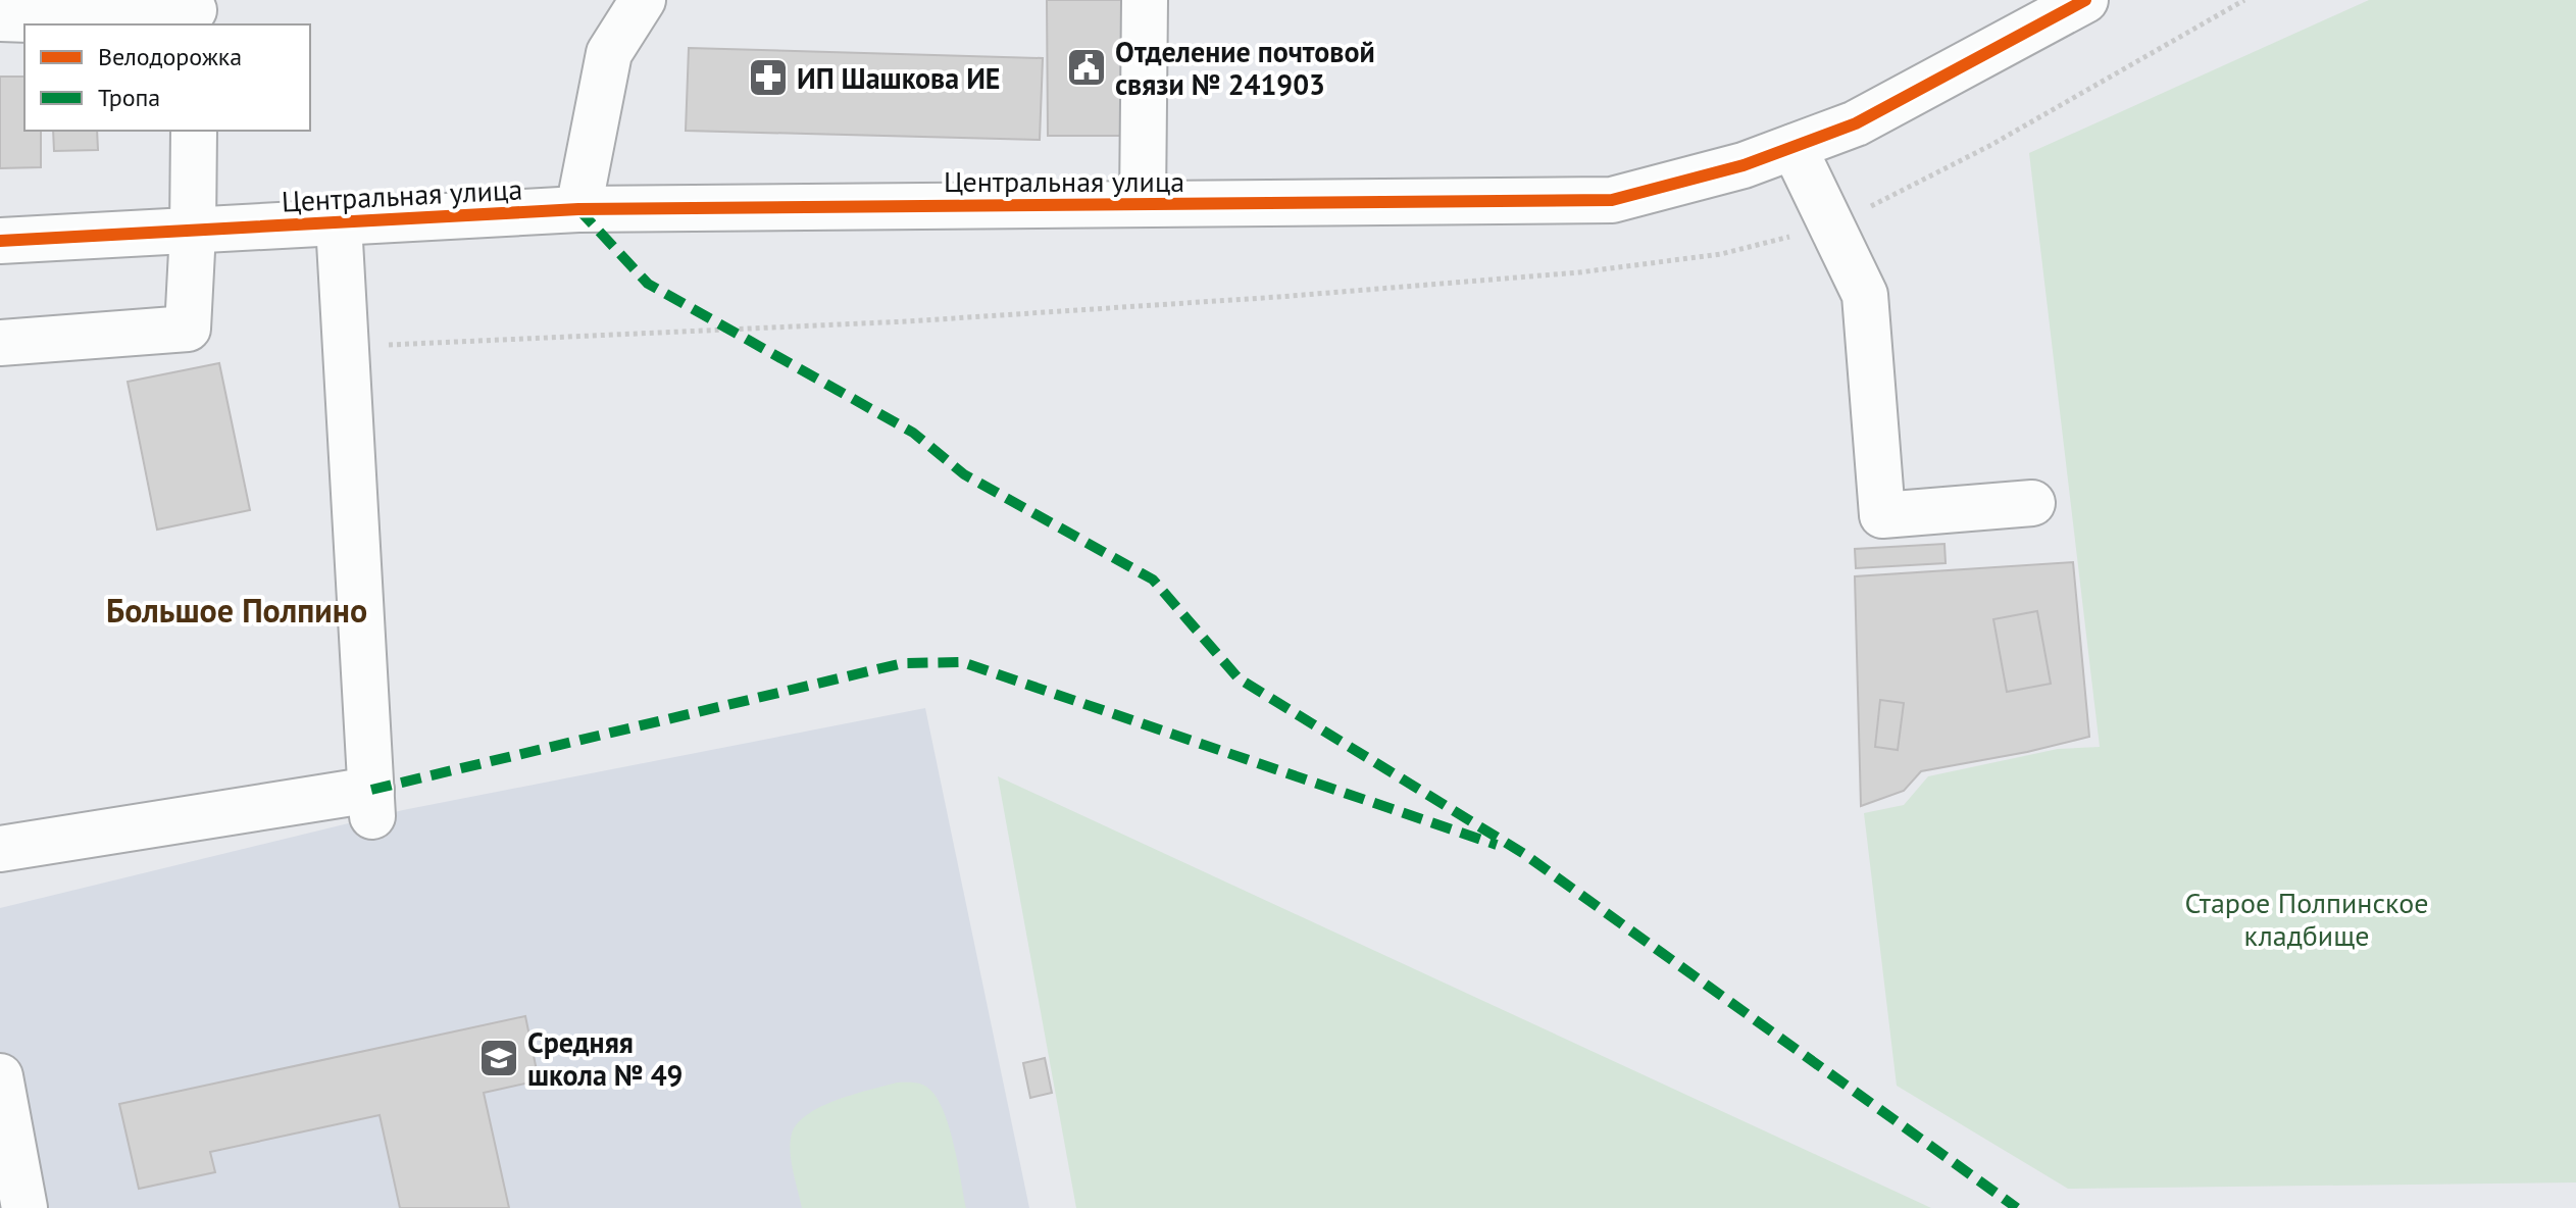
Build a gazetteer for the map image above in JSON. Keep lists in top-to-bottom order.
{
  "streets": {
    "street": ["Центральная улица"]
  },
  "districts": ["Большое Полпино"],
  "parks": ["Старое Полпинское кладбище"],
  "places": {
    "public building": ["Отделение почтовой связи № 241903"],
    "pharmacy": ["ИП Шашкова ИЕ"],
    "school or university": ["Средняя школа № 49"]
  },
  "legend": ["Велодорожка", "Тропа"]
}
